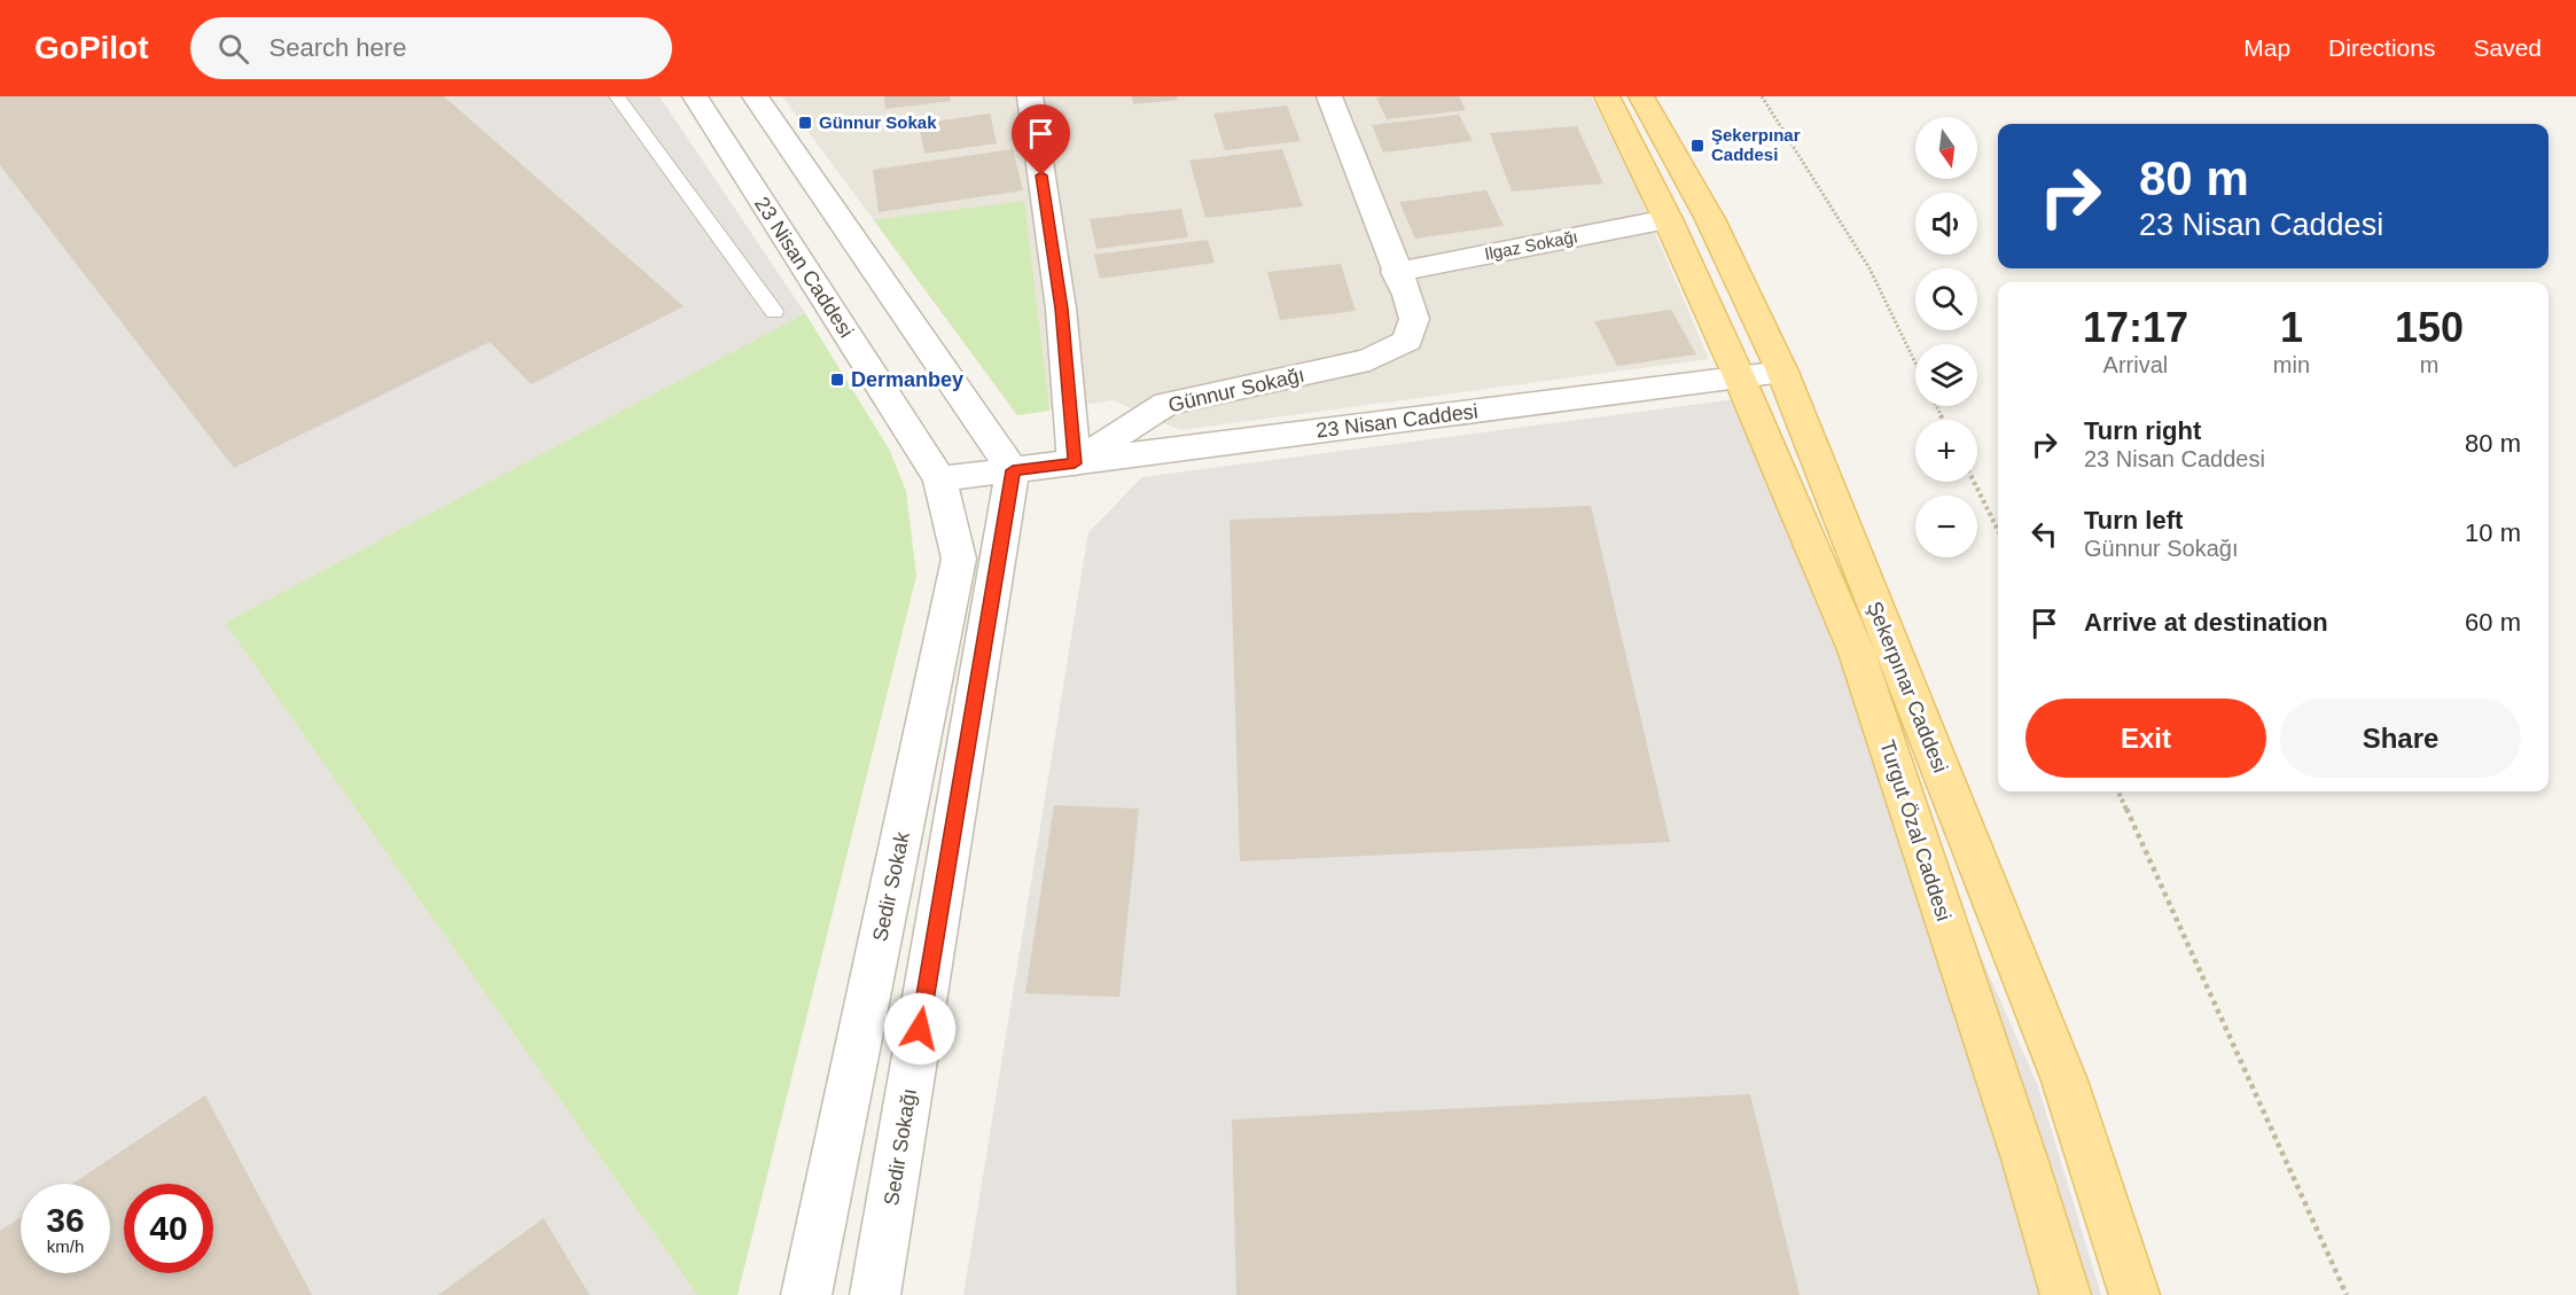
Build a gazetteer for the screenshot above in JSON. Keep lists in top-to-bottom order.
{
  "streets": {
    "main road": ["Şekerpınar Caddesi", "Turgut Özal Caddesi"],
    "street": [
      "Ilgaz Sokağı",
      "23 Nisan Caddesi",
      "Günnur Sokağı",
      "Sedir Sokak",
      "Sedir Sokağı"
    ]
  },
  "crossings": [
    ["Ilgaz Sokağı", "Günnur Sokağı"],
    ["23 Nisan Caddesi", "Günnur Sokağı"],
    ["23 Nisan Caddesi", "Şekerpınar Caddesi"],
    ["23 Nisan Caddesi", "Turgut Özal Caddesi"],
    ["23 Nisan Caddesi", "Sedir Sokak"],
    ["23 Nisan Caddesi", "Sedir Sokağı"]
  ],
  "places": {
    "transit": ["Günnur Sokak", "Şekerpınar Caddesi", "Dermanbey"]
  },
  "north": "bottom",
  "page": {
    "header": "GoPilot",
    "search": "Search here",
    "nav": ["Map", "Directions", "Saved"],
    "map_buttons": ["+", "−"],
    "turn": ["80 m", "23 Nisan Caddesi"],
    "eta": [
      "17:17",
      "Arrival",
      "1",
      "min",
      "150",
      "m"
    ],
    "list": [
      {
        "name": "Turn right",
        "note": "23 Nisan Caddesi",
        "value": "80 m"
      },
      {
        "name": "Turn left",
        "note": "Günnur Sokağı",
        "value": "10 m"
      },
      {
        "name": "Arrive at destination",
        "value": "60 m"
      }
    ],
    "buttons": ["Exit", "Share"],
    "speed": "36 km/h",
    "limit": "40"
  }
}
